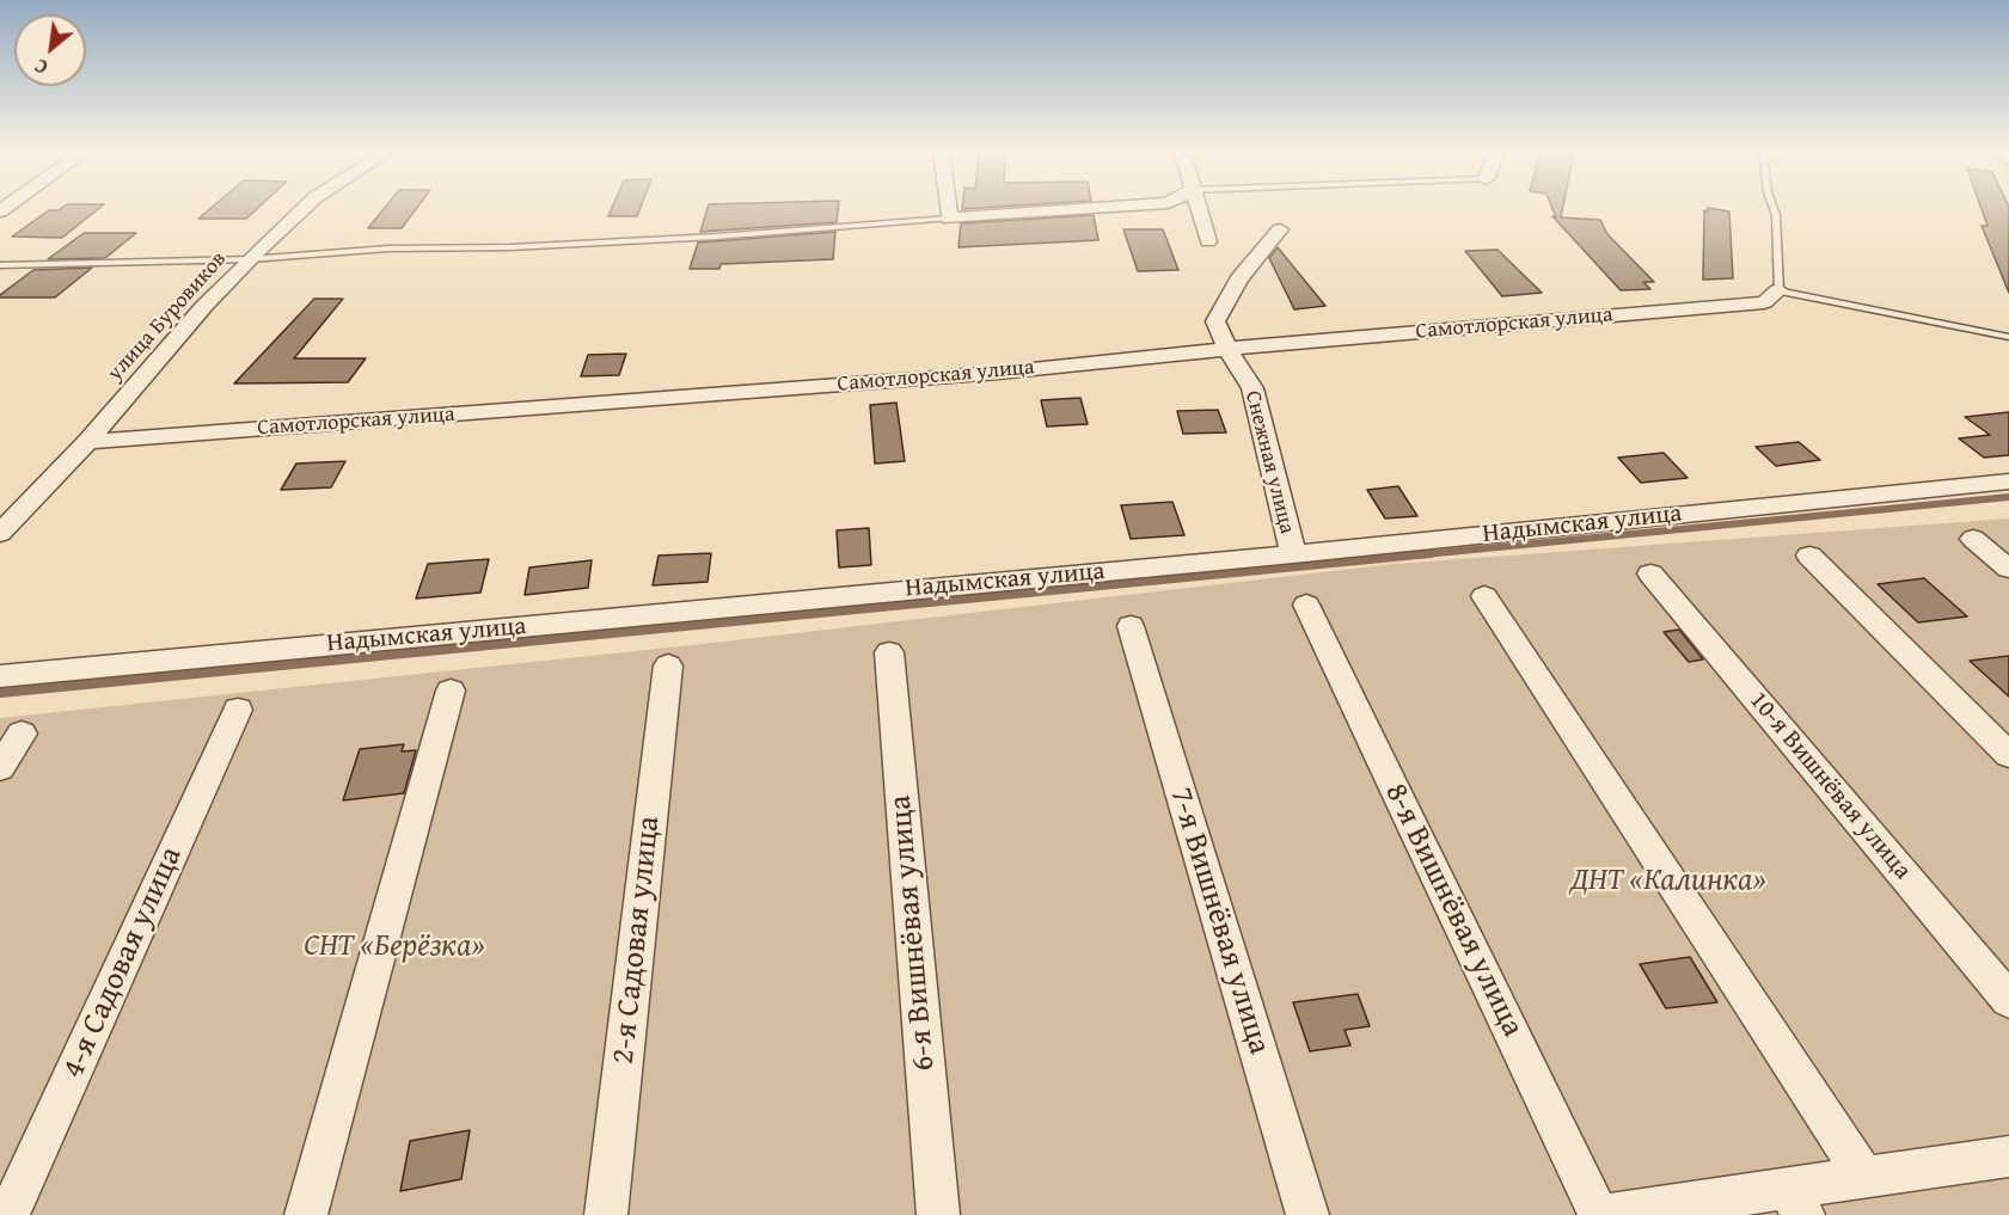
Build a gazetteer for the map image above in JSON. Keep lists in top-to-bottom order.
{
  "streets": {
    "street": [
      "улица Буровиков",
      "Самотлорская улица",
      "Снежная улица",
      "Надымская улица",
      "10-я Вишнёвая улица",
      "8-я Вишнёвая улица",
      "7-я Вишнёвая улица",
      "6-я Вишнёвая улица",
      "2-я Садовая улица",
      "4-я Садовая улица"
    ]
  },
  "crossings": [
    ["улица Буровиков", "Самотлорская улица"],
    ["Самотлорская улица", "Снежная улица"],
    ["Снежная улица", "Надымская улица"]
  ],
  "parks": ["ДНТ «Калинка»", "СНТ «Берёзка»"],
  "north": "bottom left"
}
